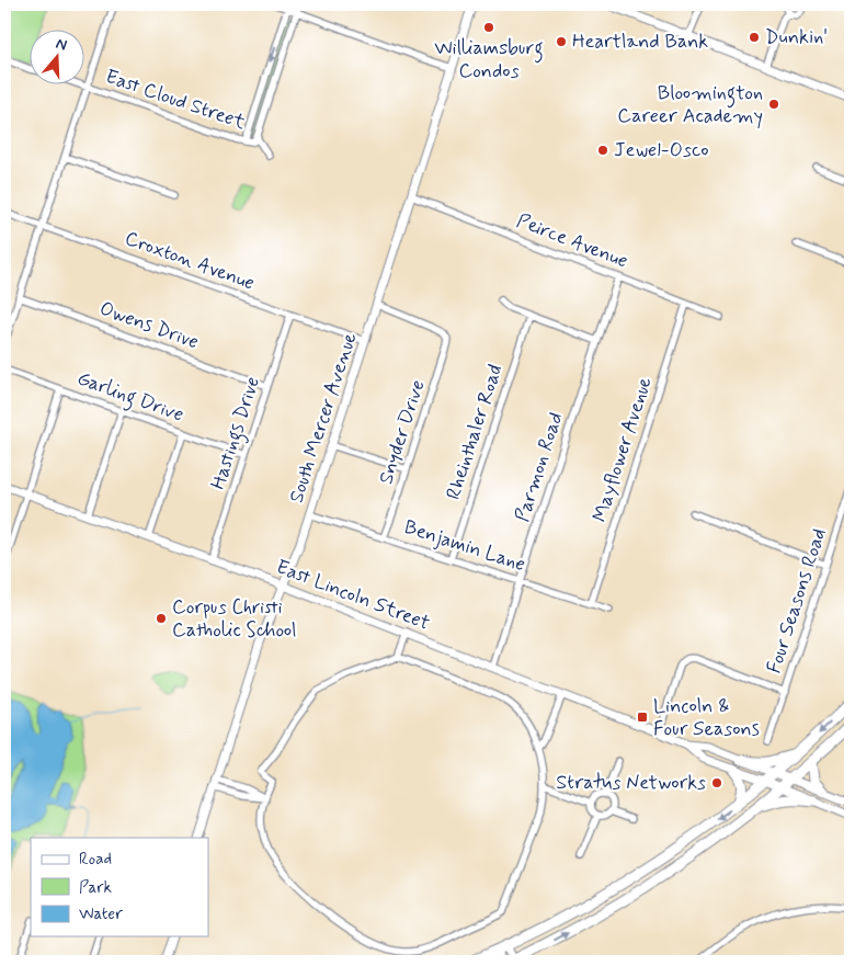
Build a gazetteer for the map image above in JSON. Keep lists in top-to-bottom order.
{
  "streets": {
    "main road": ["South Mercer Avenue", "East Lincoln Street"],
    "street": [
      "East Cloud Street",
      "Peirce Avenue",
      "Croxton Avenue",
      "Owens Drive",
      "Garling Drive",
      "Snyder Drive",
      "Rheinthaler Road",
      "Hastings Drive",
      "Mayflower Avenue",
      "Parmon Road",
      "Benjamin Lane",
      "Four Seasons Road"
    ]
  },
  "crossings": [
    ["Peirce Avenue", "South Mercer Avenue"],
    ["Peirce Avenue", "Mayflower Avenue"],
    ["Peirce Avenue", "Parmon Road"],
    ["Croxton Avenue", "South Mercer Avenue"],
    ["Croxton Avenue", "Hastings Drive"],
    ["Owens Drive", "Hastings Drive"],
    ["Garling Drive", "Hastings Drive"],
    ["South Mercer Avenue", "Snyder Drive"],
    ["South Mercer Avenue", "Benjamin Lane"],
    ["South Mercer Avenue", "East Lincoln Street"],
    ["Snyder Drive", "Benjamin Lane"],
    ["Rheinthaler Road", "Benjamin Lane"],
    ["Hastings Drive", "East Lincoln Street"],
    ["Mayflower Avenue", "Benjamin Lane"],
    ["Parmon Road", "Benjamin Lane"],
    ["Parmon Road", "East Lincoln Street"],
    ["East Lincoln Street", "Four Seasons Road"]
  ],
  "places": {
    "other": [
      "Williamsburg Condos",
      "Dunkin'",
      "Heartland Bank",
      "Bloomington Career Academy",
      "Jewel-Osco",
      "Corpus Christi Catholic School",
      "Stratus Networks"
    ],
    "transit": ["Lincoln & Four Seasons"]
  },
  "legend": ["Road", "Park", "Water"],
  "north": "top"
}
